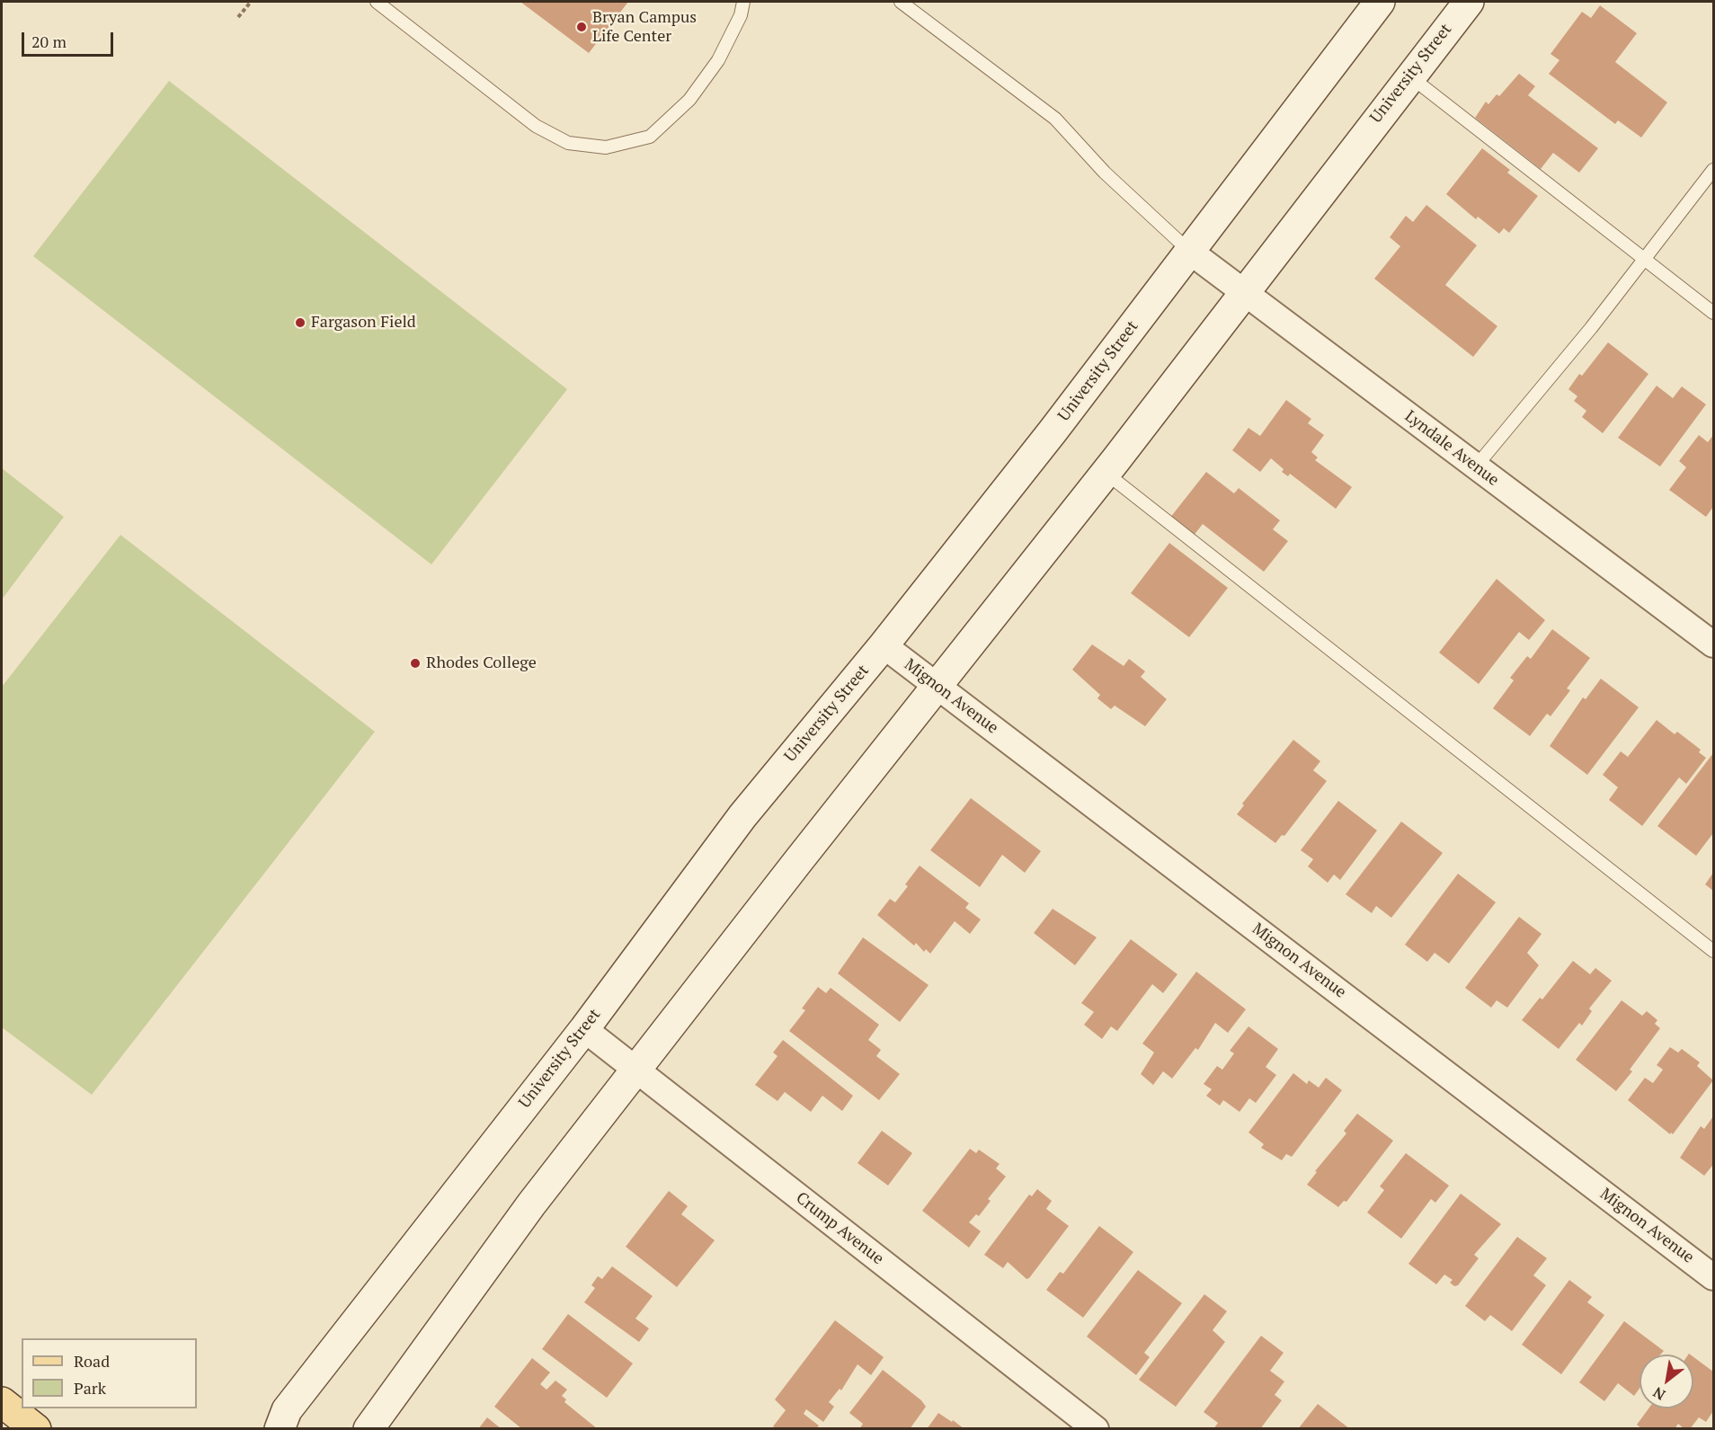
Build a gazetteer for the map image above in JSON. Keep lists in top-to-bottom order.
{
  "streets": {
    "main road": ["University Street"],
    "street": ["Lyndale Avenue", "Mignon Avenue", "Crump Avenue"]
  },
  "crossings": [
    ["University Street", "Lyndale Avenue"],
    ["University Street", "Mignon Avenue"],
    ["University Street", "Crump Avenue"]
  ],
  "places": ["Bryan Campus Life Center", "Fargason Field", "Rhodes College"],
  "legend": ["Road", "Park"],
  "scale_bar": "20 m",
  "north": "bottom left"
}
